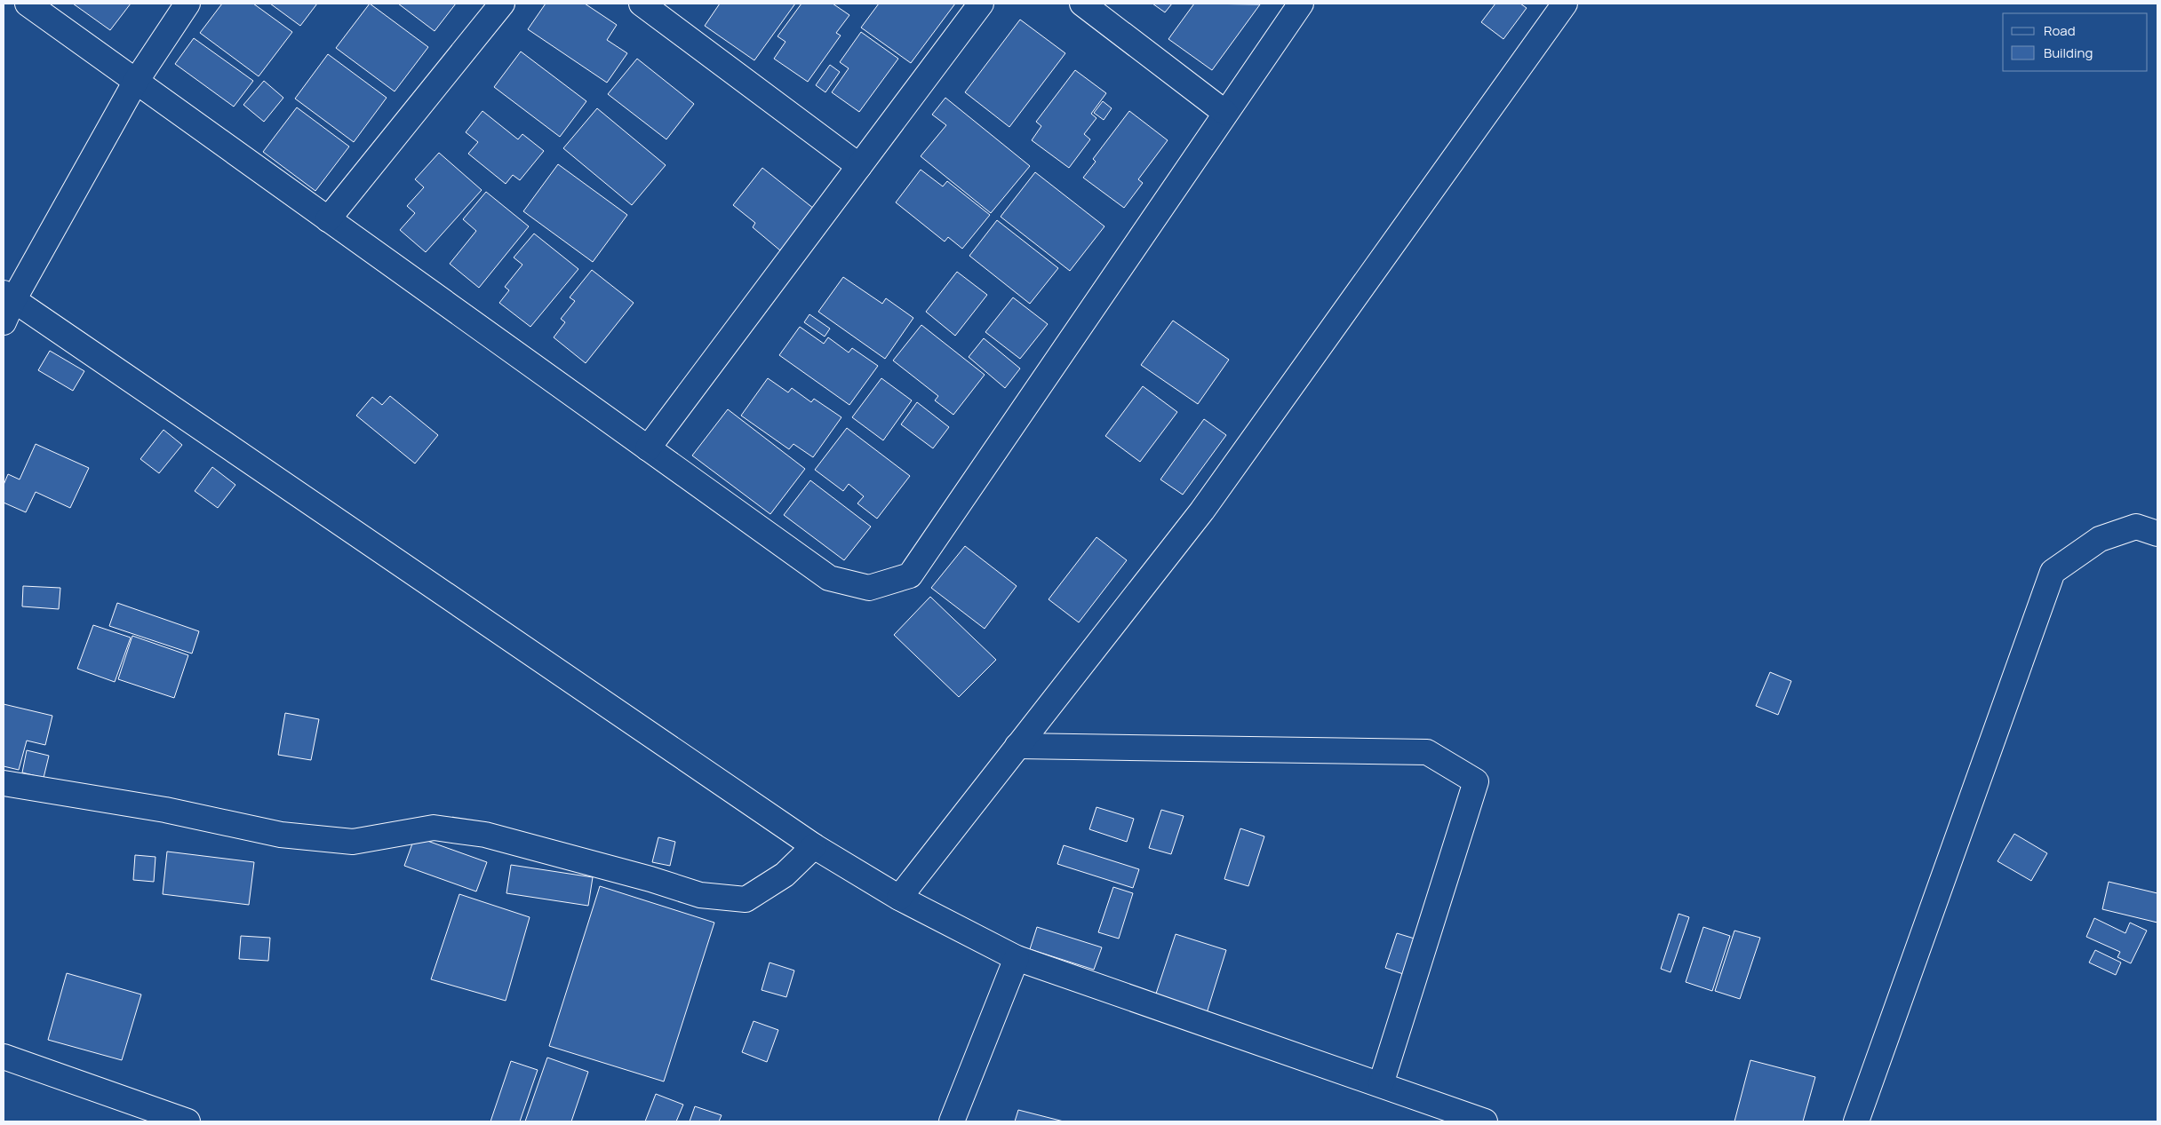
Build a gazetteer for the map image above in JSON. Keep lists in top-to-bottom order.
{
  "legend": ["Road", "Building"]
}
